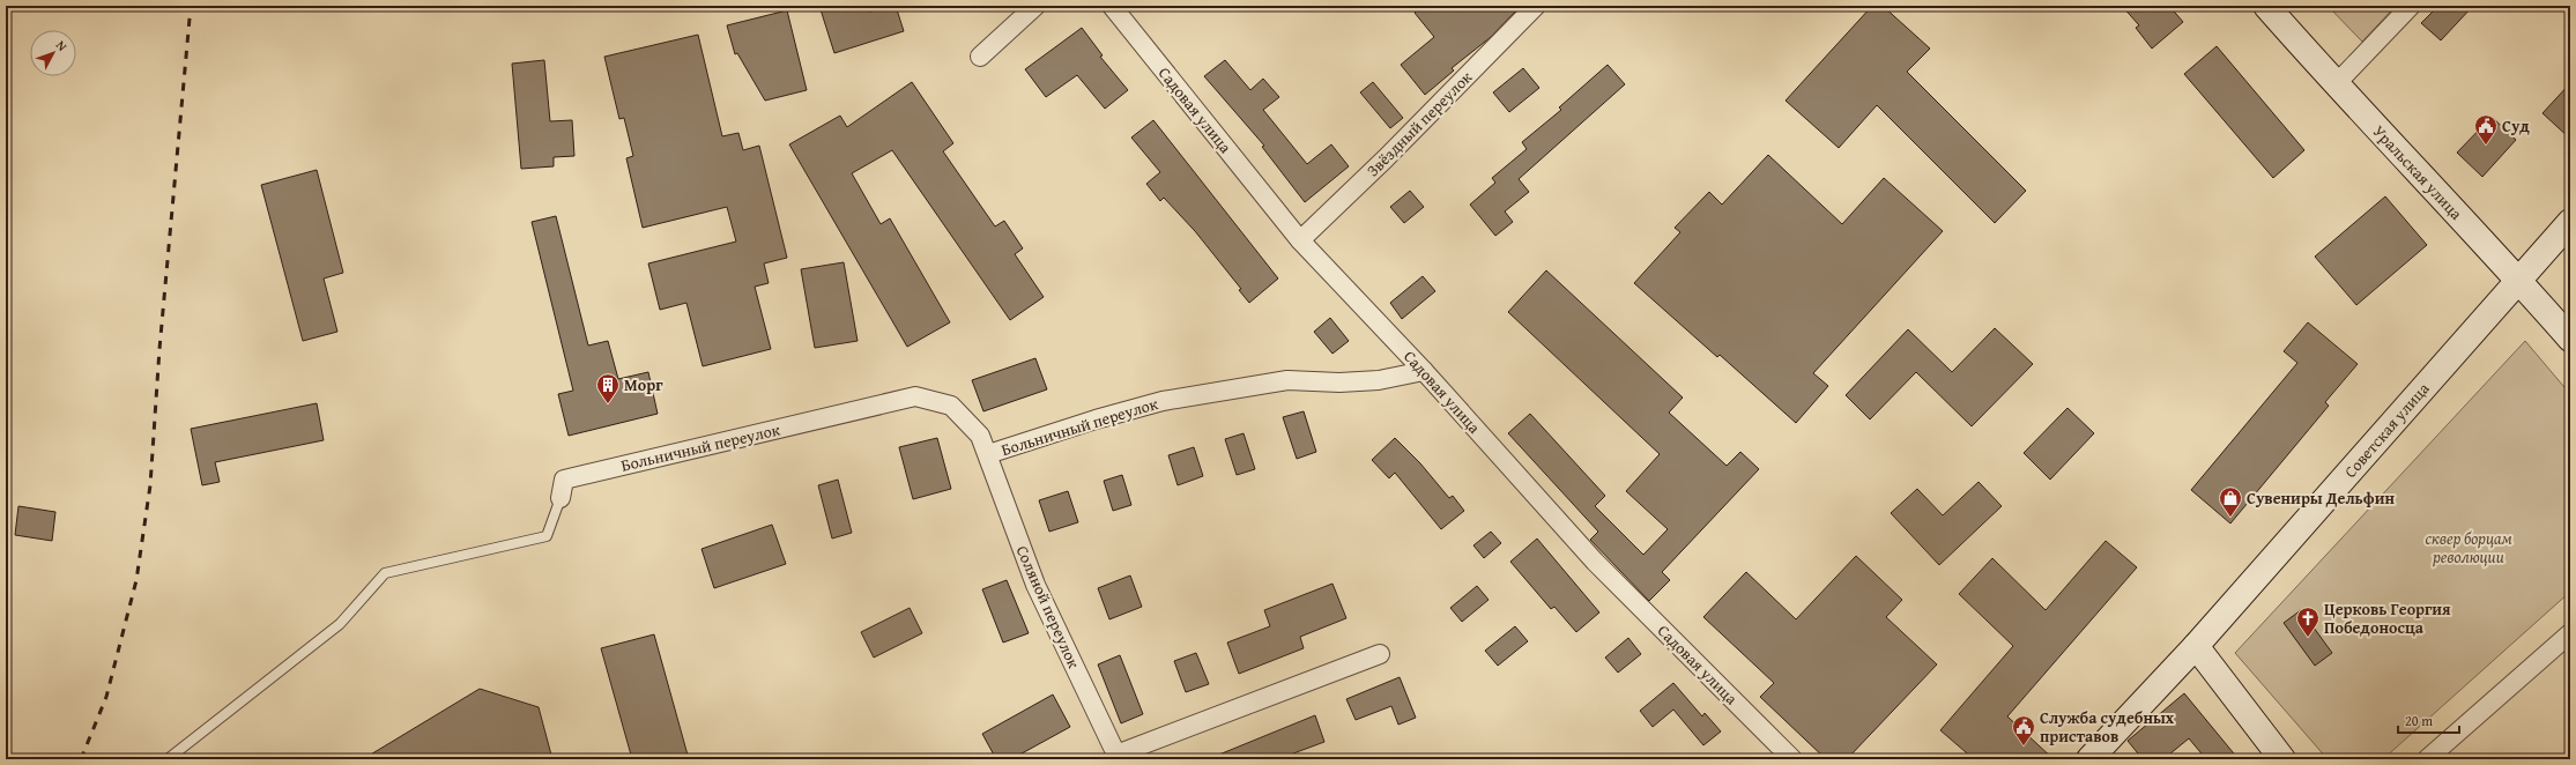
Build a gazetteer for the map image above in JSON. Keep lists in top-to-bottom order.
{
  "streets": {
    "street": [
      "Садовая улица",
      "Звёздный переулок",
      "Уральская улица",
      "Больничный переулок",
      "Советская улица",
      "Соляной переулок"
    ]
  },
  "crossings": [
    ["Садовая улица", "Звёздный переулок"],
    ["Садовая улица", "Больничный переулок"],
    ["Уральская улица", "Советская улица"],
    ["Больничный переулок", "Соляной переулок"]
  ],
  "parks": ["сквер борцам революции"],
  "places": {
    "public building": ["Суд", "Служба судебных приставов"],
    "building": ["Морг"],
    "shop": ["Сувениры Дельфин"],
    "church": ["Церковь Георгия Победоносца"]
  },
  "scale_bar": "20 m",
  "north": "top right"
}
